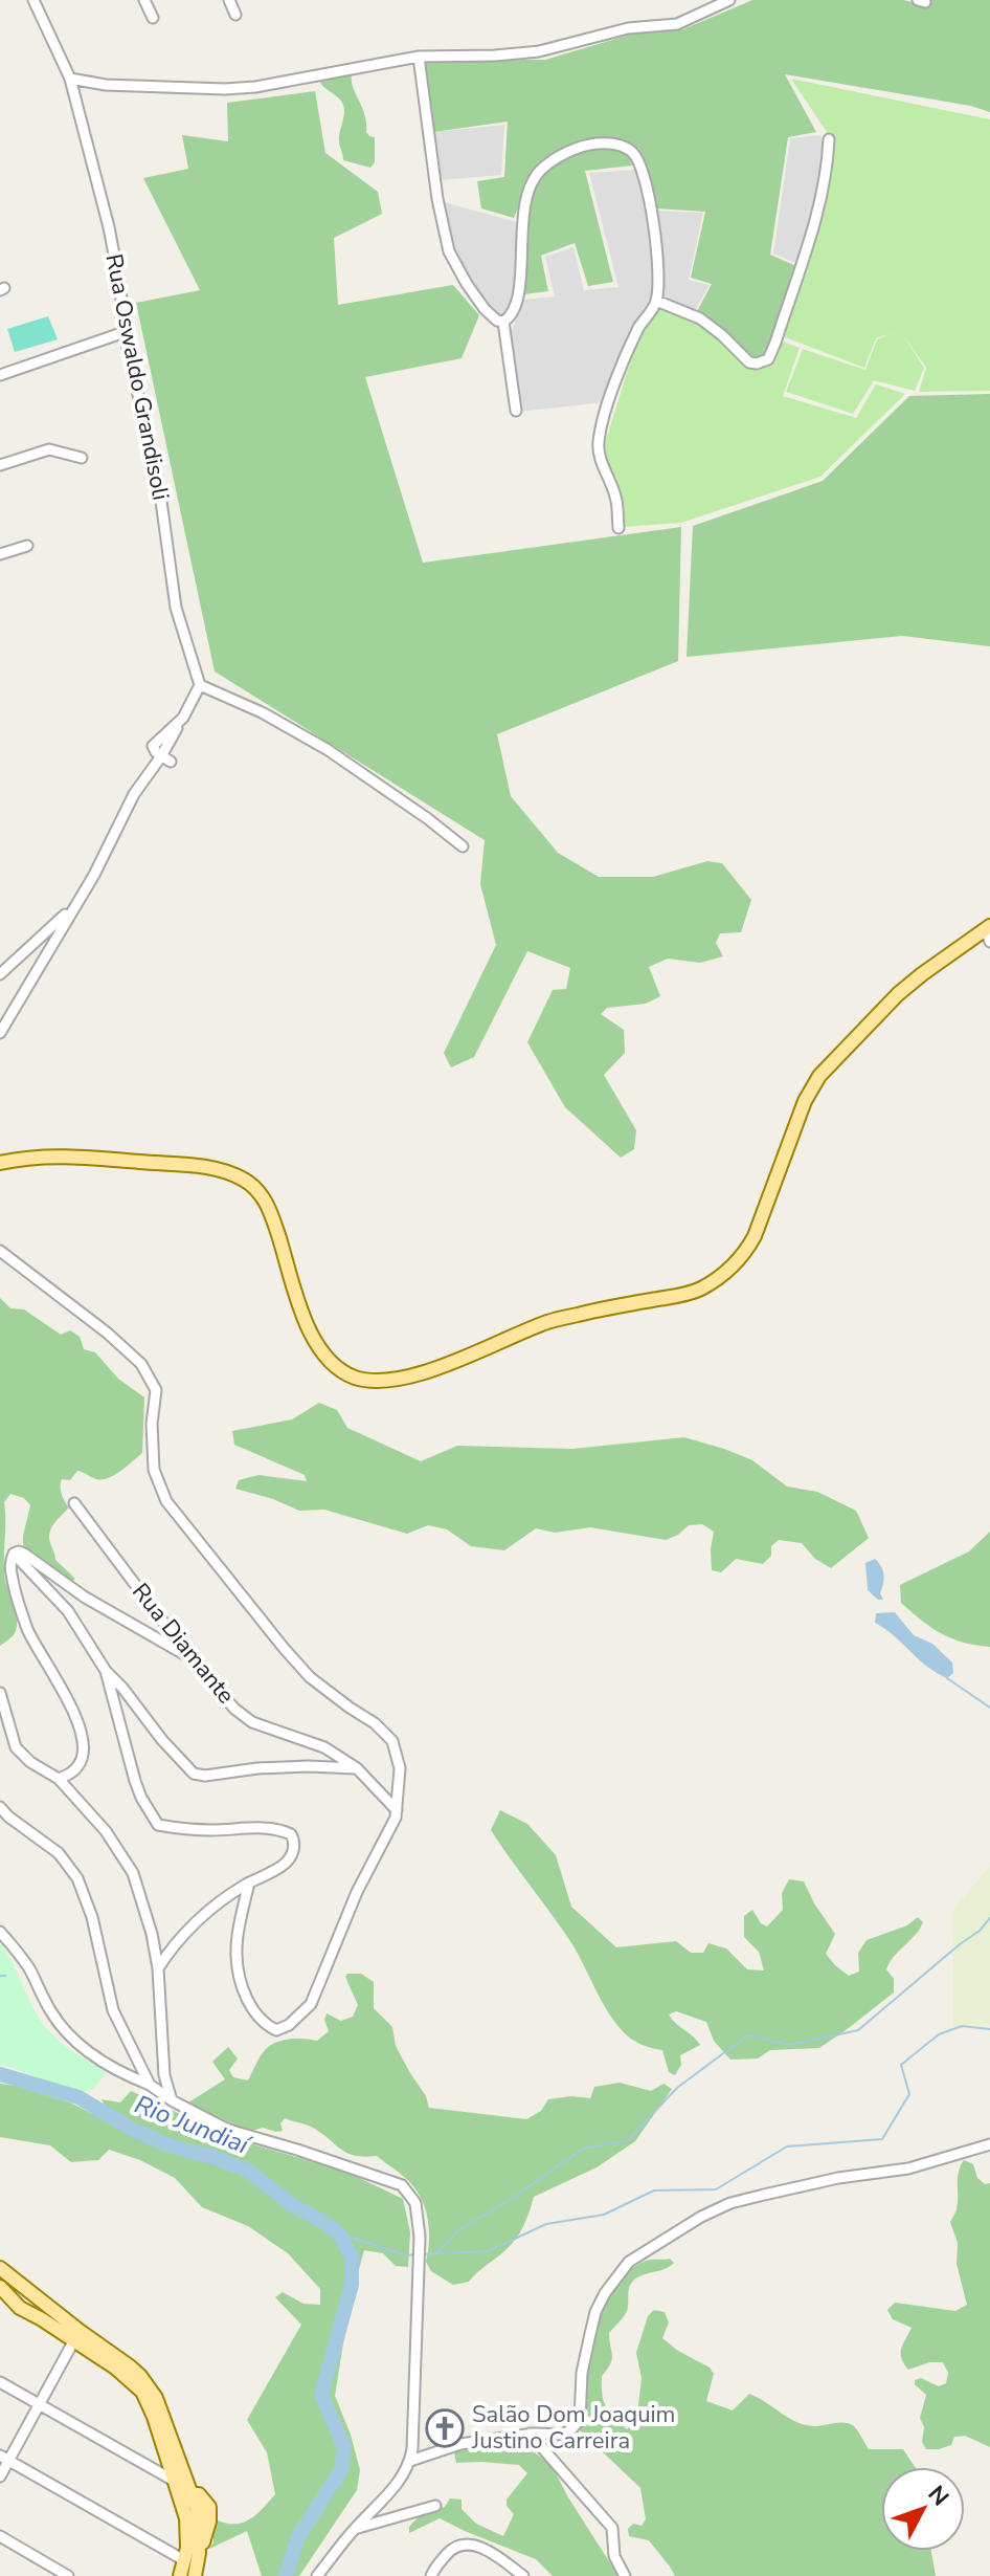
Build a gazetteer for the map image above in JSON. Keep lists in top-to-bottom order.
{
  "streets": {
    "street": ["Rua Oswaldo Grandisoli", "Rua Diamante"]
  },
  "water": ["Rio Jundiaí"],
  "places": {
    "church": ["Salão Dom Joaquim Justino Carreira"]
  },
  "north": "top right"
}
